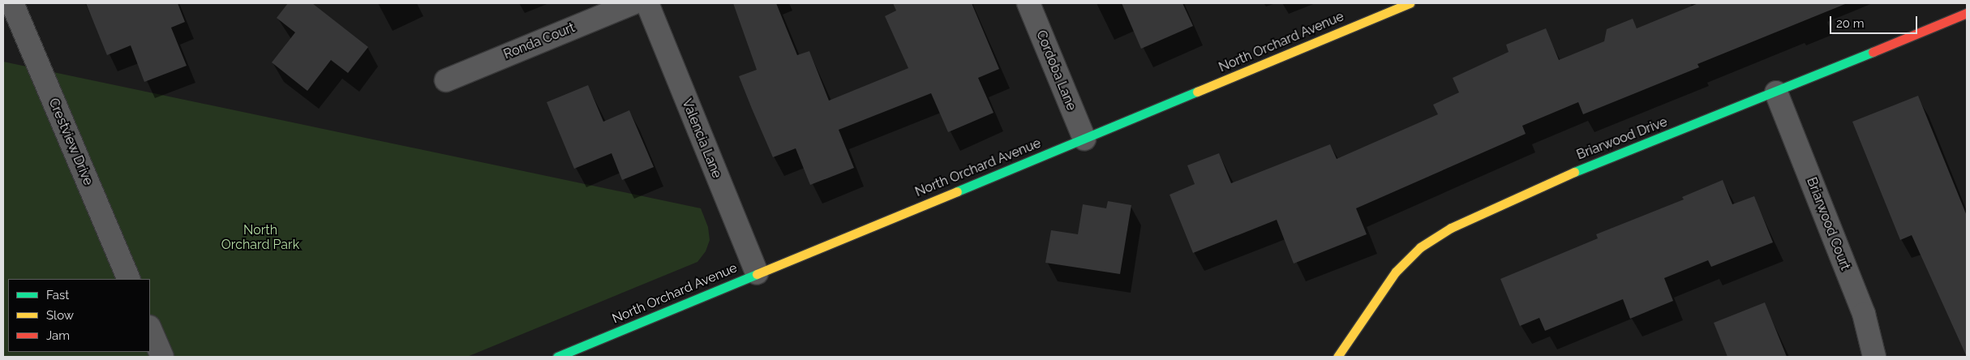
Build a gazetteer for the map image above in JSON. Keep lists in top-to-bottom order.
{
  "streets": {
    "street": [
      "Ronda Court",
      "North Orchard Avenue",
      "Cordoba Lane",
      "Valencia Lane",
      "Briarwood Drive",
      "Crestview Drive",
      "Briarwood Court"
    ]
  },
  "crossings": [
    ["North Orchard Avenue", "Cordoba Lane"],
    ["North Orchard Avenue", "Valencia Lane"],
    ["Briarwood Drive", "Briarwood Court"]
  ],
  "parks": ["North Orchard Park"],
  "legend": ["Fast", "Slow", "Jam"],
  "scale_bar": "20 m"
}
